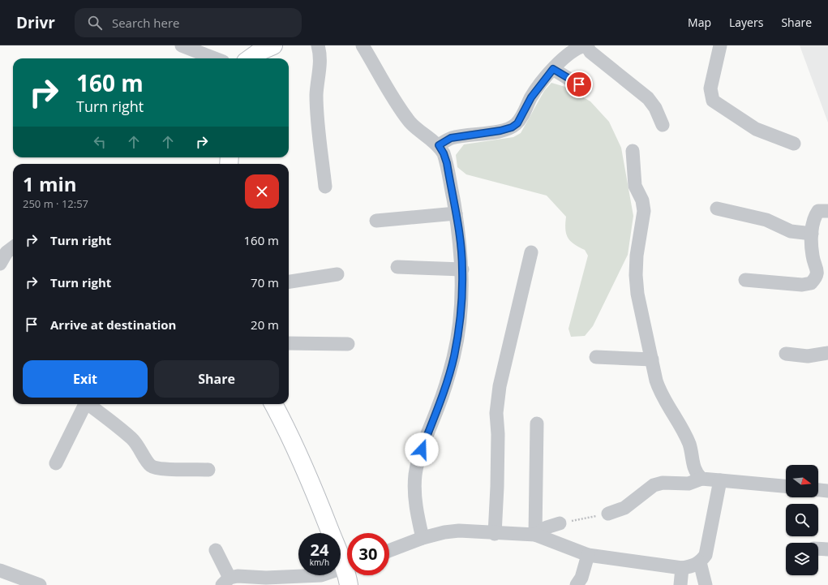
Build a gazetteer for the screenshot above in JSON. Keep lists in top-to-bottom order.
{
  "north": "right",
  "page": {
    "header": "Drivr",
    "search": "Search here",
    "nav": ["Map", "Layers", "Share"],
    "turn": ["160 m", "Turn right"],
    "heading": ["1 min", "250 m · 12:57"],
    "list": [
      {
        "name": "Turn right",
        "value": "160 m"
      },
      {
        "name": "Turn right",
        "value": "70 m"
      },
      {
        "name": "Arrive at destination",
        "value": "20 m"
      }
    ],
    "buttons": ["Exit", "Share"],
    "speed": "24 km/h",
    "limit": "30"
  }
}
